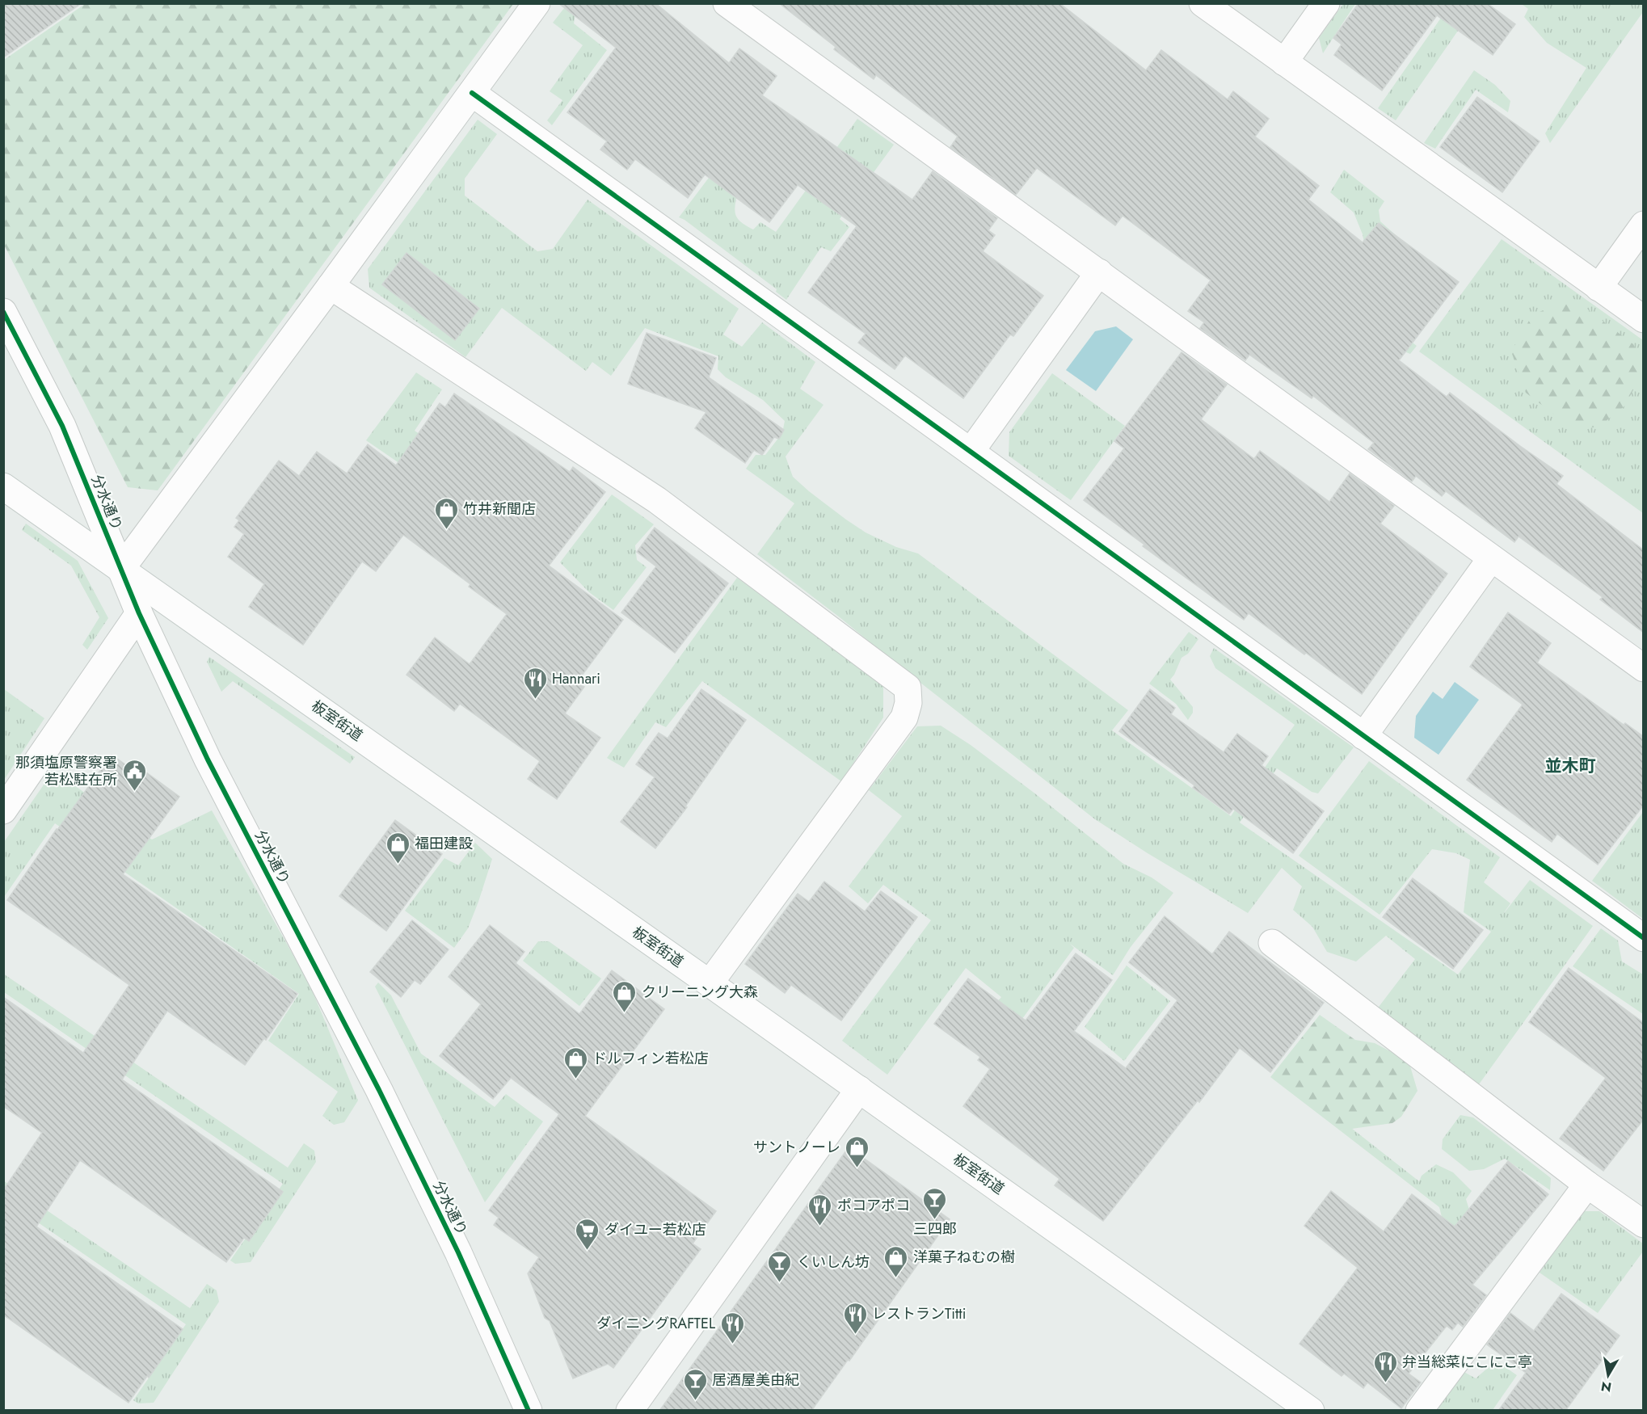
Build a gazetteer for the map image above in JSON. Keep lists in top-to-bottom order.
{
  "streets": {
    "street": ["分水通り", "板室街道"]
  },
  "crossings": [
    ["分水通り", "板室街道"]
  ],
  "districts": ["並木町"],
  "places": {
    "shop": [
      "竹井新聞店",
      "福田建設",
      "クリーニング大森",
      "ドルフィン若松店",
      "サントノーレ",
      "洋菓子ねむの樹"
    ],
    "restaurant": [
      "Hannari",
      "ポコアポコ",
      "レストランTitti",
      "ダイニングRAFTEL",
      "弁当総菜にこにこ亭"
    ],
    "public building": ["那須塩原警察署 若松駐在所"],
    "bar": ["三四郎", "くいしん坊", "居酒屋美由紀"],
    "supermarket": ["ダイユー若松店"]
  },
  "north": "bottom"
}
